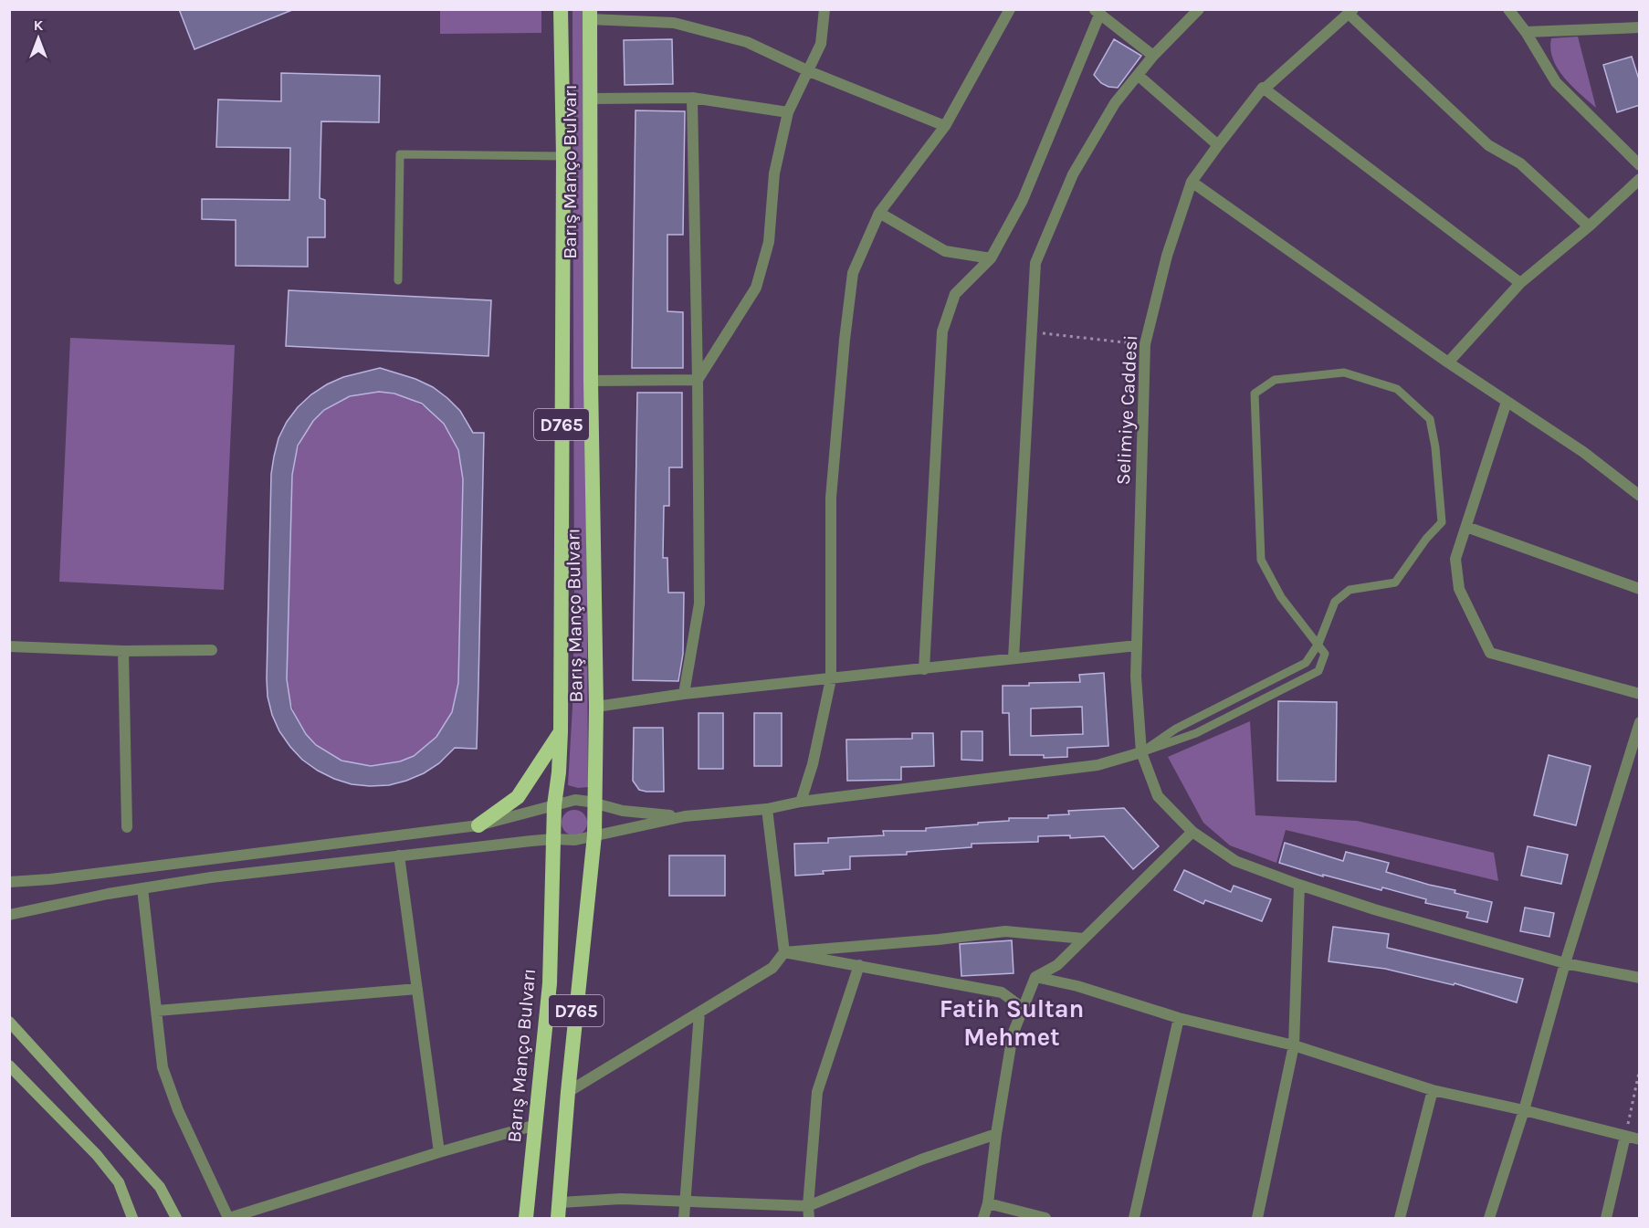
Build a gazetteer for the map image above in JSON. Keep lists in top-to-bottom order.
{
  "streets": {
    "highway": ["Barış Manço Bulvarı", "D765"],
    "street": ["Selimiye Caddesi"]
  },
  "districts": ["Fatih Sultan Mehmet"],
  "north": "top"
}
